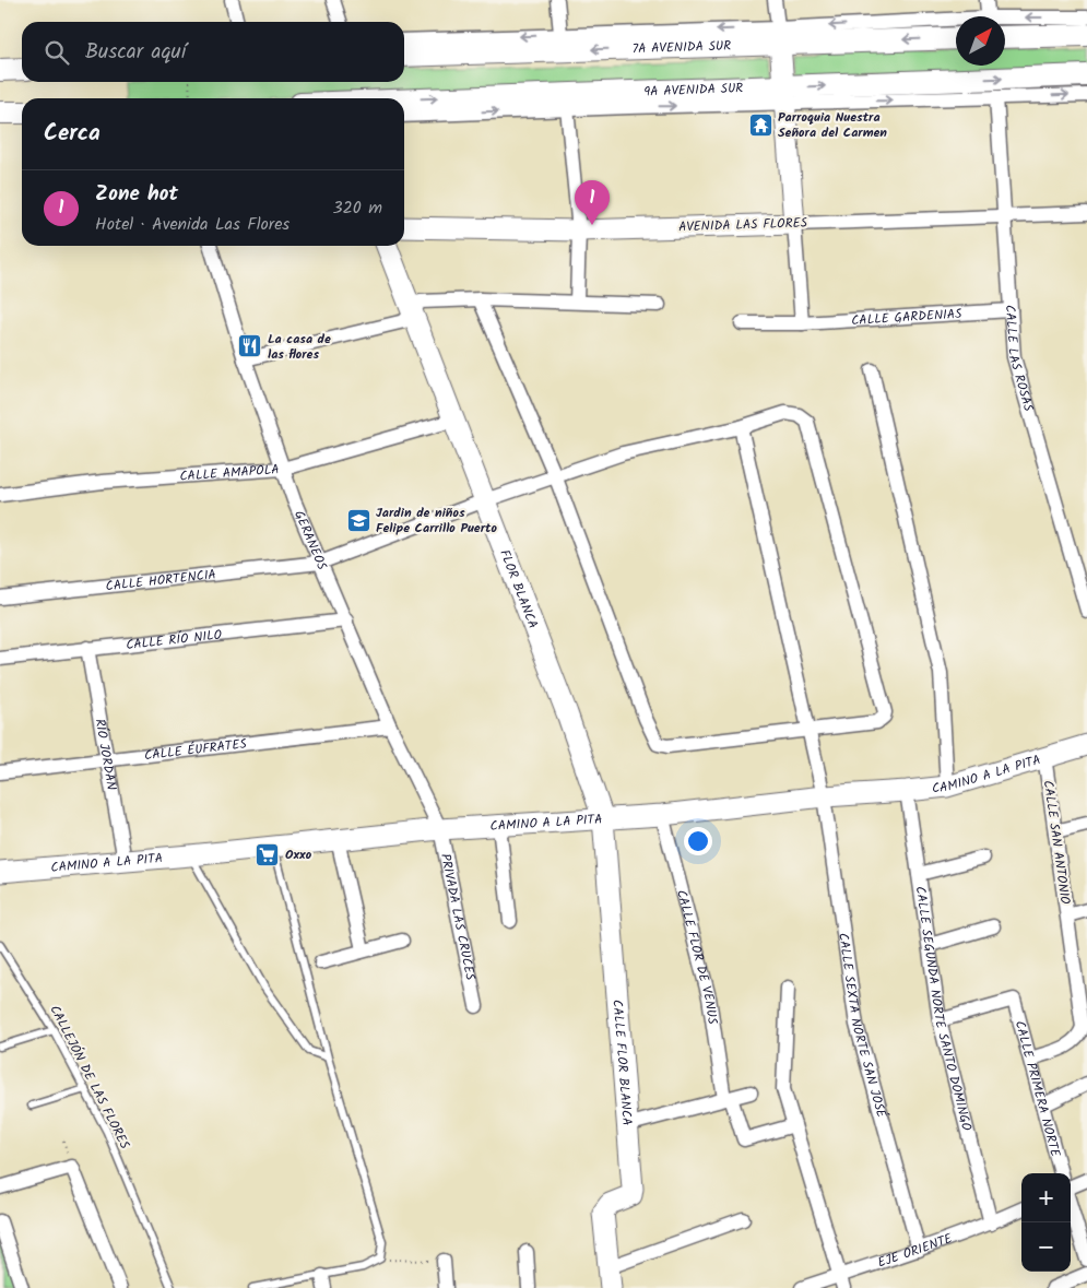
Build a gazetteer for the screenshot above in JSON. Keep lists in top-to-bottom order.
{
  "streets": {
    "main road": ["7A AVENIDA SUR", "9A AVENIDA SUR"],
    "street": [
      "AVENIDA LAS FLORES",
      "CALLE GARDENIAS",
      "CALLE LAS ROSAS",
      "CALLE AMAPOLA",
      "GERANEOS",
      "CALLE HORTENCIA",
      "FLOR BLANCA",
      "CALLE RÍO NILO",
      "CALLE ÉUFRATES",
      "RÍO JORDAN",
      "CAMINO A LA PITA",
      "CALLE SAN ANTONIO",
      "PRIVADA LAS CRUCES",
      "CALLE FLOR DE VENUS",
      "CALLE SEGUNDA NORTE SANTO DOMINGO",
      "CALLE SEXTA NORTE SAN JOSÉ",
      "CALLE FLOR BLANCA",
      "CALLE PRIMERA NORTE",
      "EJE ORIENTE"
    ],
    "lane": ["CALLEJÓN DE LAS FLORES"]
  },
  "crossings": [
    ["AVENIDA LAS FLORES", "CALLE LAS ROSAS"],
    ["CALLE GARDENIAS", "CALLE LAS ROSAS"],
    ["CALLE AMAPOLA", "GERANEOS"],
    ["CALLE AMAPOLA", "FLOR BLANCA"],
    ["GERANEOS", "CALLE HORTENCIA"],
    ["GERANEOS", "CALLE RÍO NILO"],
    ["GERANEOS", "CALLE ÉUFRATES"],
    ["GERANEOS", "CAMINO A LA PITA"],
    ["GERANEOS", "PRIVADA LAS CRUCES"],
    ["CALLE HORTENCIA", "FLOR BLANCA"],
    ["CALLE HORTENCIA", "CALLE SEXTA NORTE SAN JOSÉ"],
    ["FLOR BLANCA", "CAMINO A LA PITA"],
    ["FLOR BLANCA", "CALLE FLOR BLANCA"],
    ["CALLE RÍO NILO", "RÍO JORDAN"],
    ["CALLE ÉUFRATES", "RÍO JORDAN"],
    ["RÍO JORDAN", "CAMINO A LA PITA"],
    ["CAMINO A LA PITA", "CALLE SAN ANTONIO"],
    ["CAMINO A LA PITA", "PRIVADA LAS CRUCES"],
    ["CAMINO A LA PITA", "CALLE FLOR DE VENUS"],
    ["CAMINO A LA PITA", "CALLE SEGUNDA NORTE SANTO DOMINGO"],
    ["CAMINO A LA PITA", "CALLE SEXTA NORTE SAN JOSÉ"],
    ["CAMINO A LA PITA", "CALLE FLOR BLANCA"],
    ["CALLE SAN ANTONIO", "CALLE PRIMERA NORTE"],
    ["CALLE SEGUNDA NORTE SANTO DOMINGO", "CALLE PRIMERA NORTE"],
    ["CALLE SEGUNDA NORTE SANTO DOMINGO", "EJE ORIENTE"],
    ["CALLE SEXTA NORTE SAN JOSÉ", "EJE ORIENTE"]
  ],
  "one_way": ["7A AVENIDA SUR", "9A AVENIDA SUR"],
  "places": {
    "temple": ["Parroquia Nuestra Señora del Carmen"],
    "restaurant": ["La casa de las flores"],
    "school or university": ["Jardin de niños Felipe Carrillo Puerto"],
    "supermarket": ["Oxxo"]
  },
  "north": "top right",
  "page": {
    "search": "Buscar aquí",
    "heading": "Cerca",
    "list": [
      {
        "mark": "1",
        "name": "Zone hot",
        "note": "Hotel · Avenida Las Flores",
        "value": "320 m"
      }
    ],
    "pins": "1",
    "map_buttons": ["+", "−"]
  }
}
